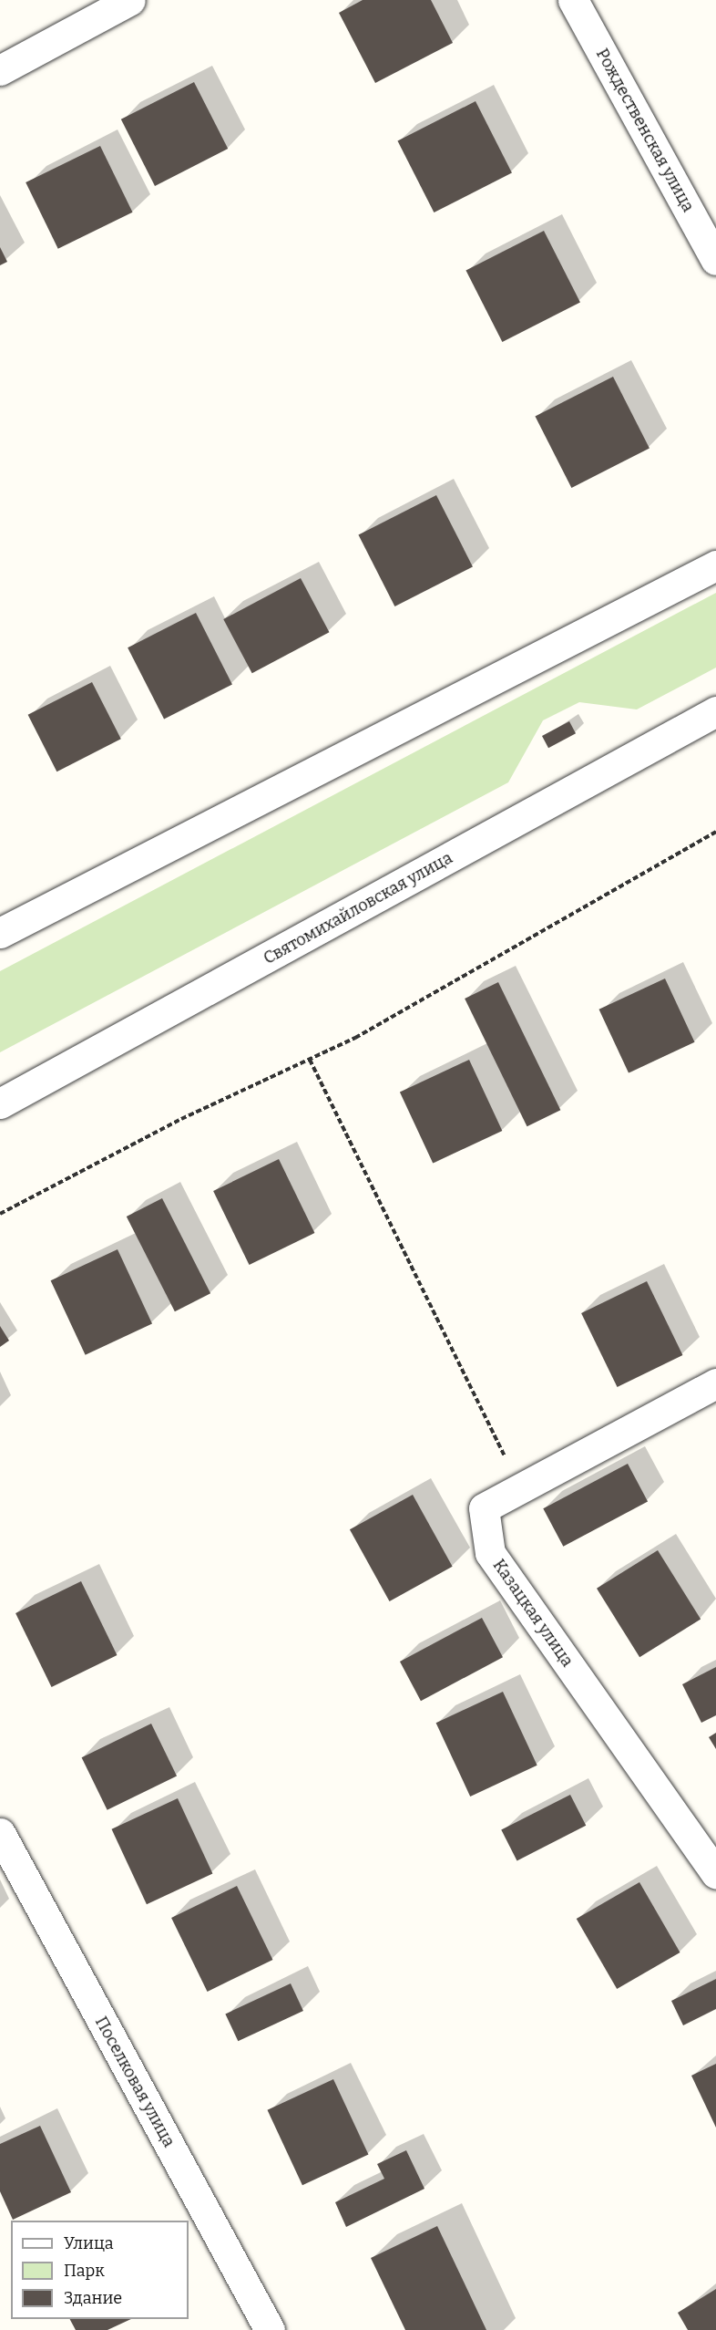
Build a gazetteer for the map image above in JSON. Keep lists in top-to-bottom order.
{
  "streets": {
    "street": [
      "Рождественская улица",
      "Святомихайловская улица",
      "Казацкая улица",
      "Поселковая улица"
    ]
  },
  "legend": ["Улица", "Парк", "Здание"]
}
